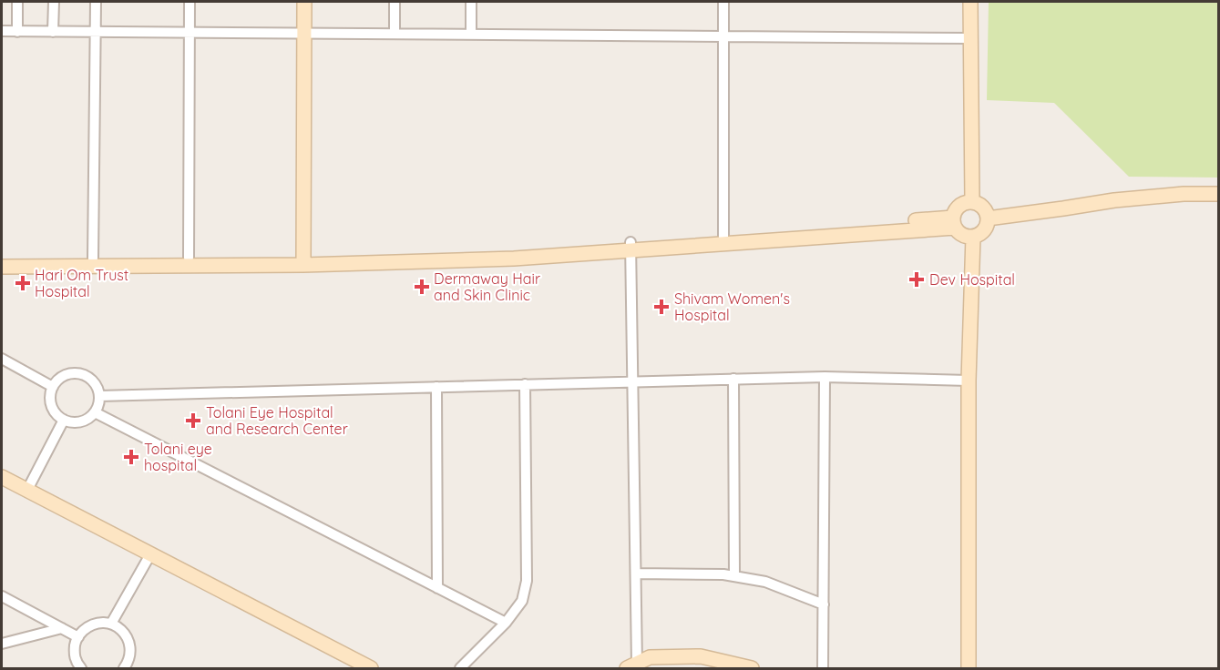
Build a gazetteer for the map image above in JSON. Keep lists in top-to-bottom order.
{
  "places": {
    "health": [
      "Dev Hospital",
      "Hari Om Trust Hospital",
      "Dermaway Hair and Skin Clinic",
      "Shivam Women's Hospital",
      "Tolani Eye Hospital and Research Center",
      "Tolani eye hospital"
    ]
  }
}
